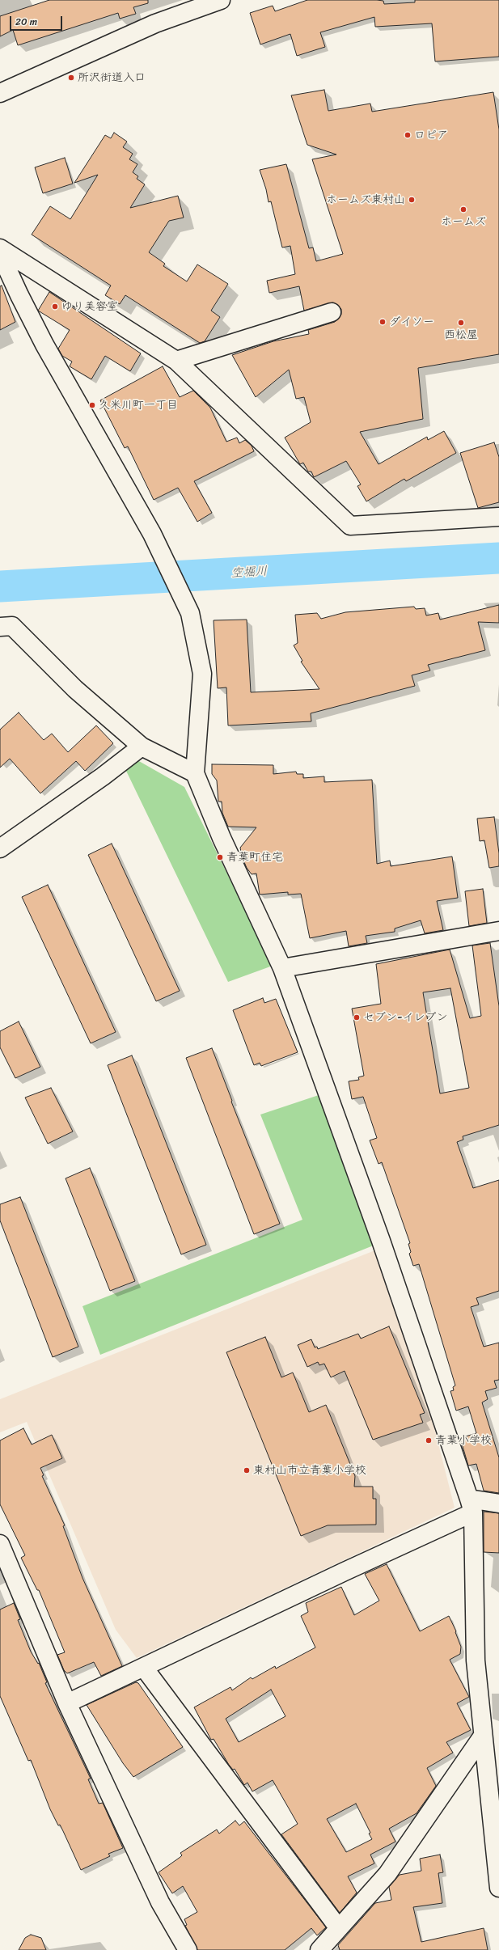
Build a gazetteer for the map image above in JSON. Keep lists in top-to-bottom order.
{
  "water": ["空堀川"],
  "places": [
    "所沢街道入口",
    "ロピア",
    "ホームズ東村山",
    "ホームズ",
    "ゆり美容室",
    "ダイソー",
    "西松屋",
    "久米川町一丁目",
    "青葉町住宅",
    "セブン-イレブン",
    "青葉小学校",
    "東村山市立青葉小学校"
  ],
  "scale_bar": "20 m"
}
